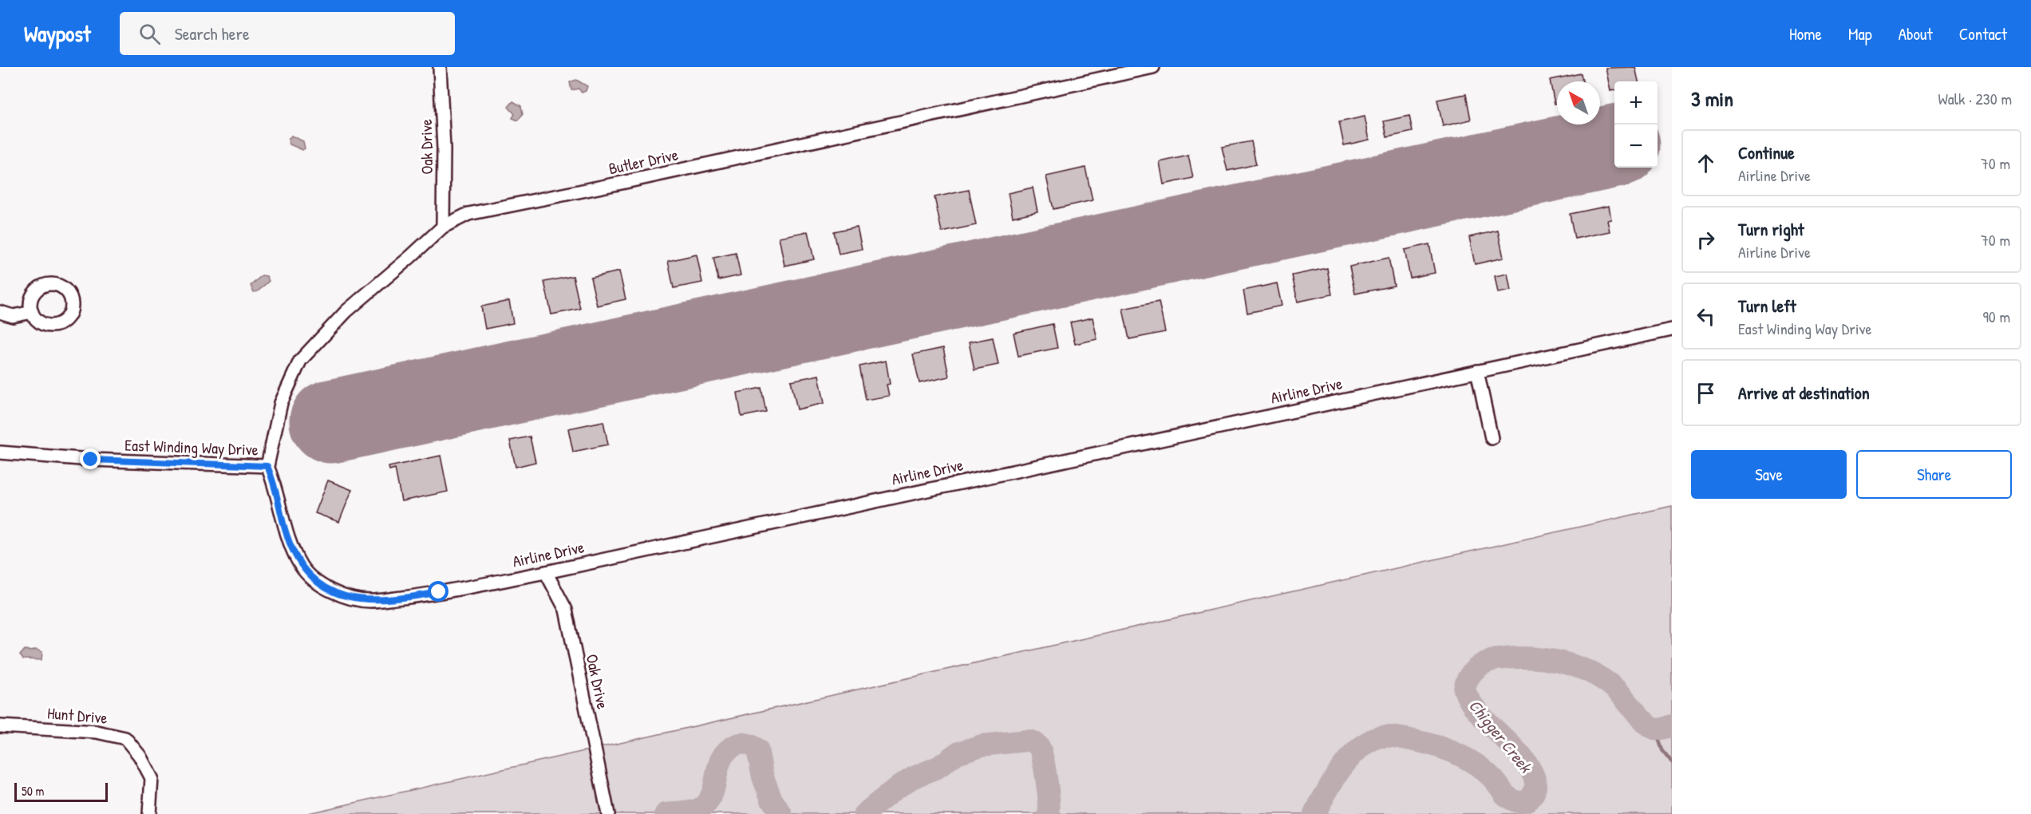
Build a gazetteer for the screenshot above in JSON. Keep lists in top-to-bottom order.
{
  "streets": {
    "street": [
      "Oak Drive",
      "Butler Drive",
      "Airline Drive",
      "East Winding Way Drive",
      "Hunt Drive"
    ]
  },
  "crossings": [
    ["Oak Drive", "Butler Drive"],
    ["Oak Drive", "Airline Drive"],
    ["Butler Drive", "Airline Drive"],
    ["Butler Drive", "East Winding Way Drive"],
    ["Airline Drive", "East Winding Way Drive"]
  ],
  "water": ["Chigger Creek"],
  "scale_bar": "50 m",
  "north": "top left",
  "page": {
    "header": "Waypost",
    "search": "Search here",
    "nav": [
      "Home",
      "Map",
      "About",
      "Contact"
    ],
    "heading": ["3 min", "Walk · 230 m"],
    "map_buttons": ["+", "−"],
    "list": [
      ["Continue", "Airline Drive", "70 m"],
      ["Turn right", "Airline Drive", "70 m"],
      ["Turn left", "East Winding Way Drive", "90 m"],
      "Arrive at destination"
    ],
    "buttons": ["Save", "Share"],
    "scale": "50 m"
  }
}
